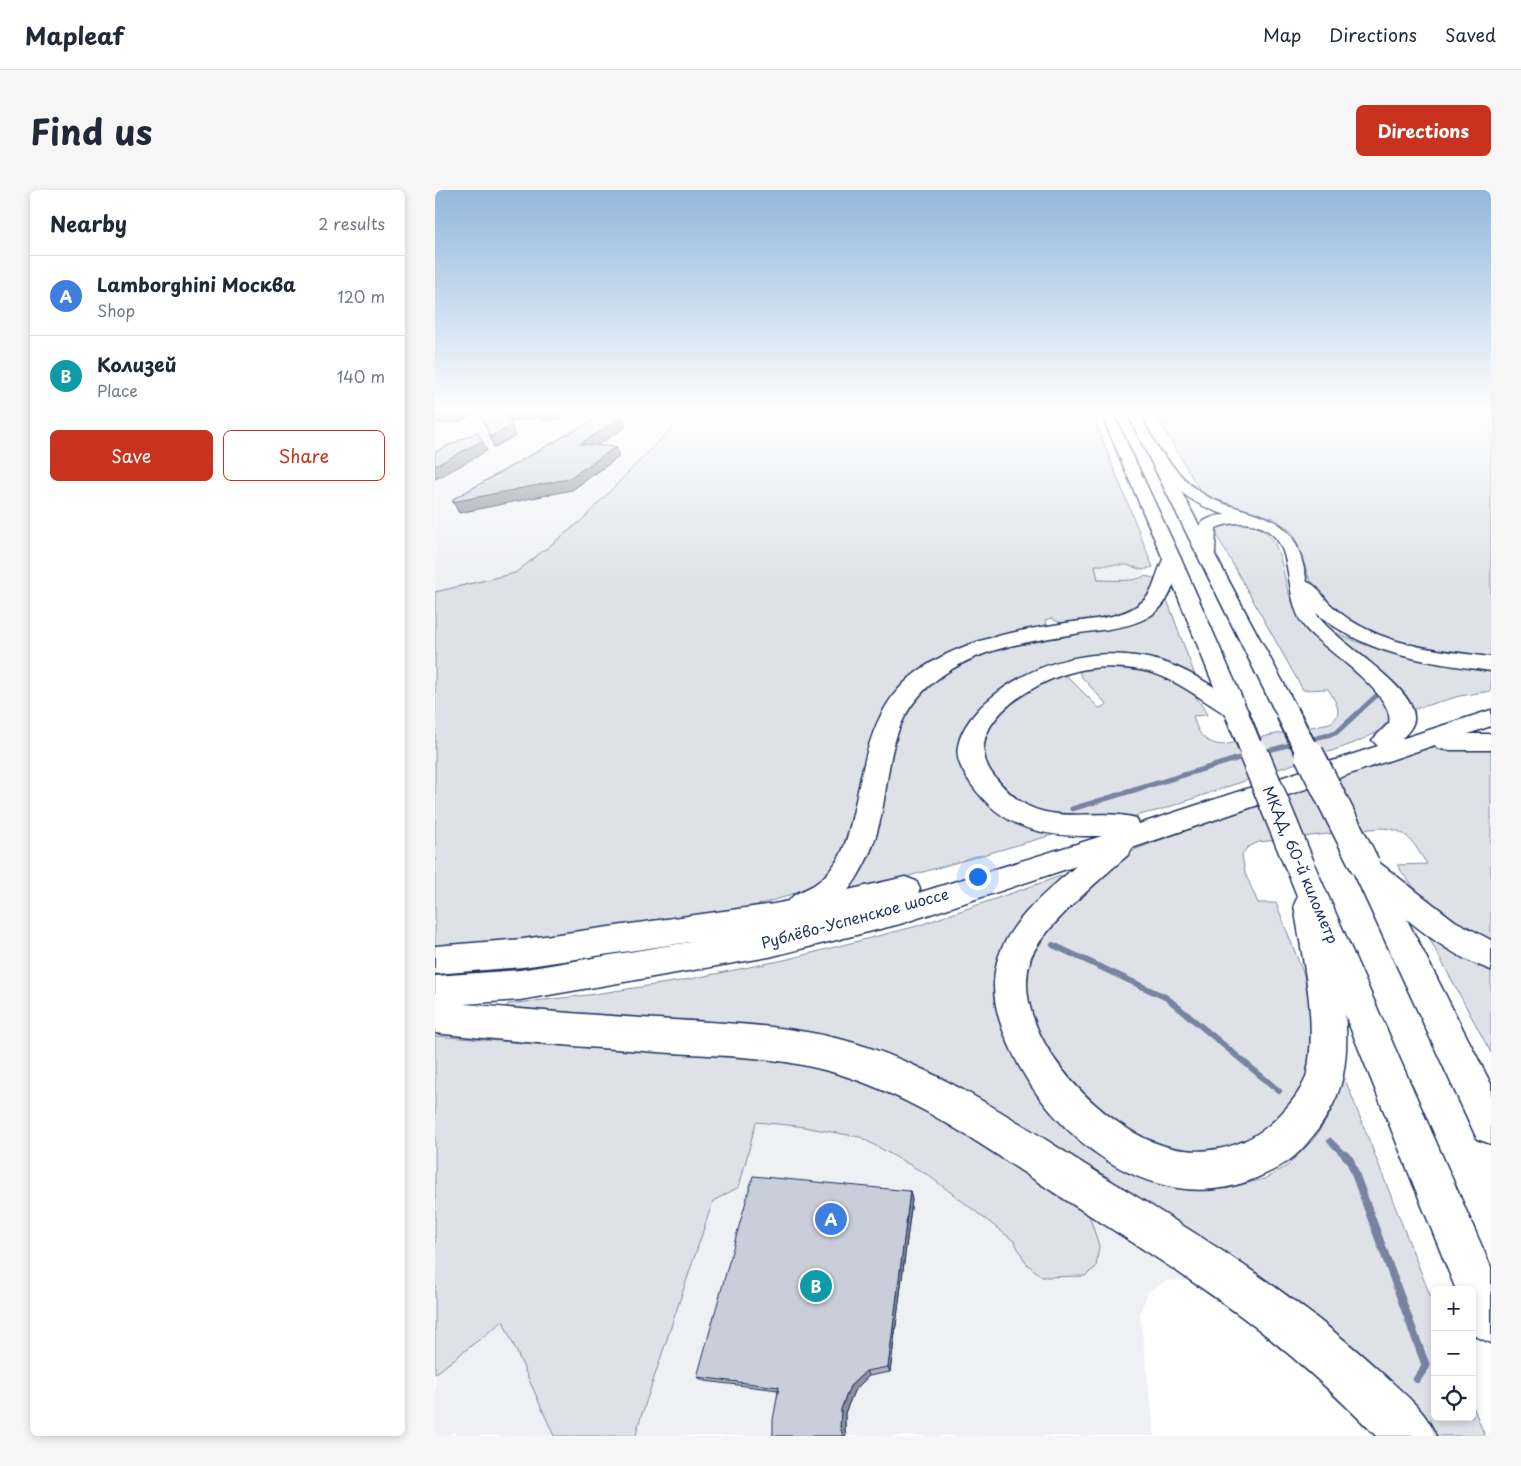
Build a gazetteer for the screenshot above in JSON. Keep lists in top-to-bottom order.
{
  "streets": {
    "main road": ["МКАД, 60-й километр", "Рублёво-Успенское шоссе"]
  },
  "page": {
    "header": "Mapleaf",
    "nav": ["Map", "Directions", "Saved"],
    "title": "Find us",
    "buttons": [
      "Directions",
      ["Save", "Share"]
    ],
    "heading": ["Nearby", "2 results"],
    "list": [
      {
        "mark": "A",
        "name": "Lamborghini Москва",
        "note": "Shop",
        "value": "120 m"
      },
      {
        "mark": "B",
        "name": "Колизей",
        "note": "Place",
        "value": "140 m"
      }
    ],
    "pins": ["A", "B"],
    "map_buttons": ["+", "−"]
  }
}
